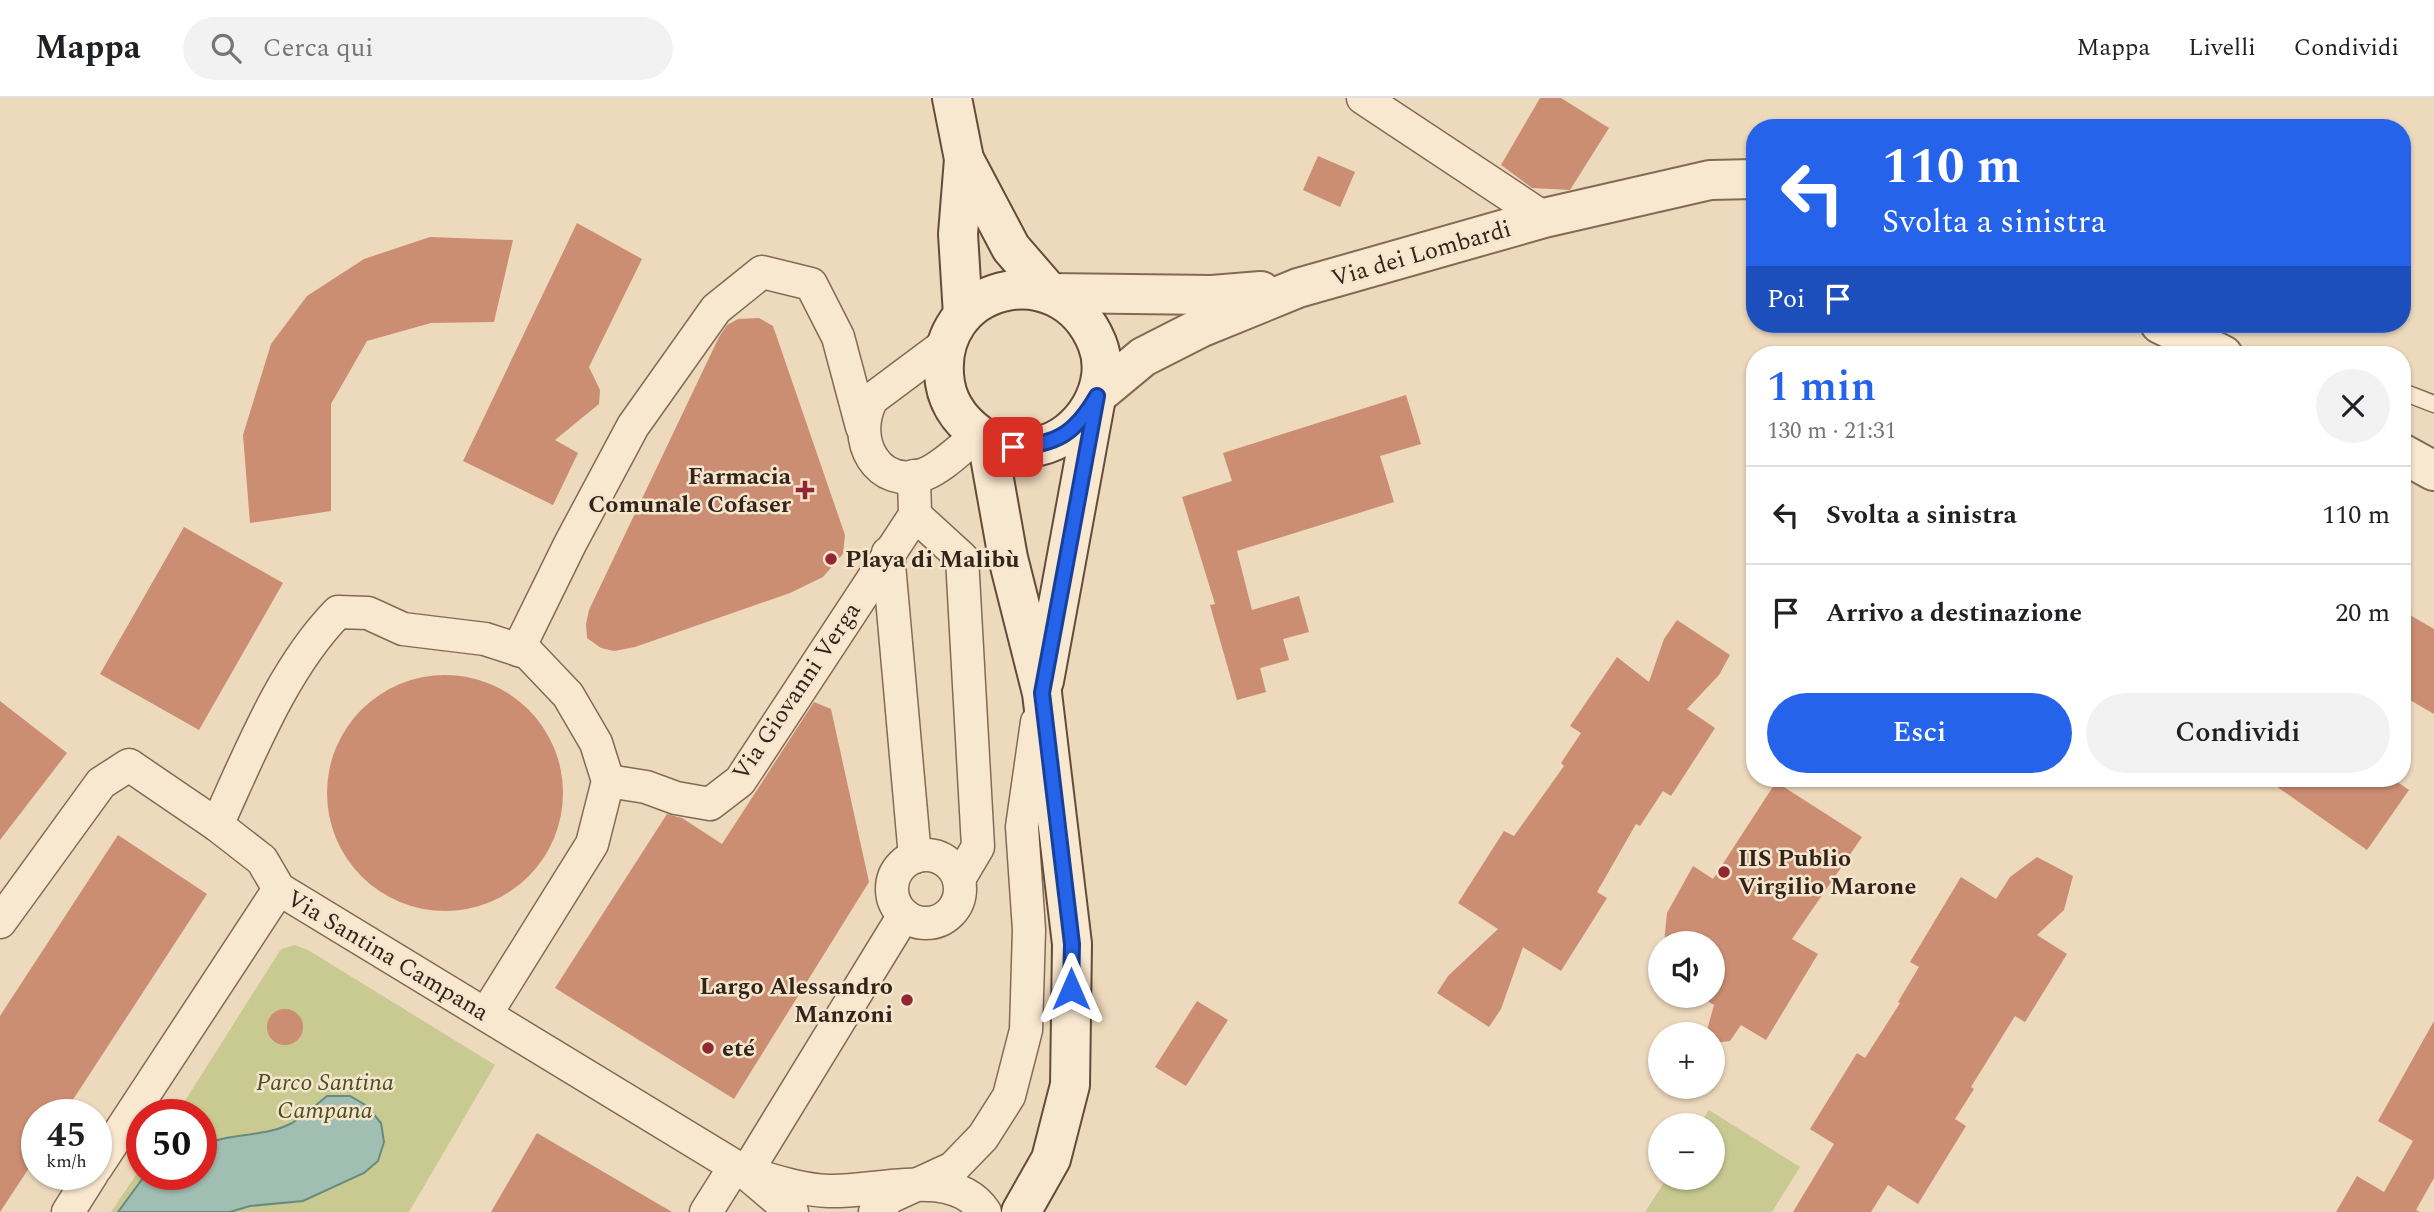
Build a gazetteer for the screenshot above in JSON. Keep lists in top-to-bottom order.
{
  "streets": {
    "main road": ["Via dei Lombardi"],
    "street": ["Via Giovanni Verga", "Via Santina Campana"]
  },
  "parks": ["Parco Santina Campana"],
  "places": {
    "health": ["Farmacia Comunale Cofaser"],
    "other": [
      "Playa di Malibù",
      "IIS Publio Virgilio Marone",
      "Largo Alessandro Manzoni",
      "eté"
    ]
  },
  "page": {
    "header": "Mappa",
    "search": "Cerca qui",
    "nav": ["Mappa", "Livelli", "Condividi"],
    "turn": ["110 m", "Svolta a sinistra"],
    "then": "Poi",
    "heading": ["1 min", "130 m · 21:31"],
    "list": [
      {
        "name": "Svolta a sinistra",
        "value": "110 m"
      },
      {
        "name": "Arrivo a destinazione",
        "value": "20 m"
      }
    ],
    "buttons": ["Esci", "Condividi"],
    "map_buttons": ["+", "−"],
    "speed": "45 km/h",
    "limit": "50"
  }
}
